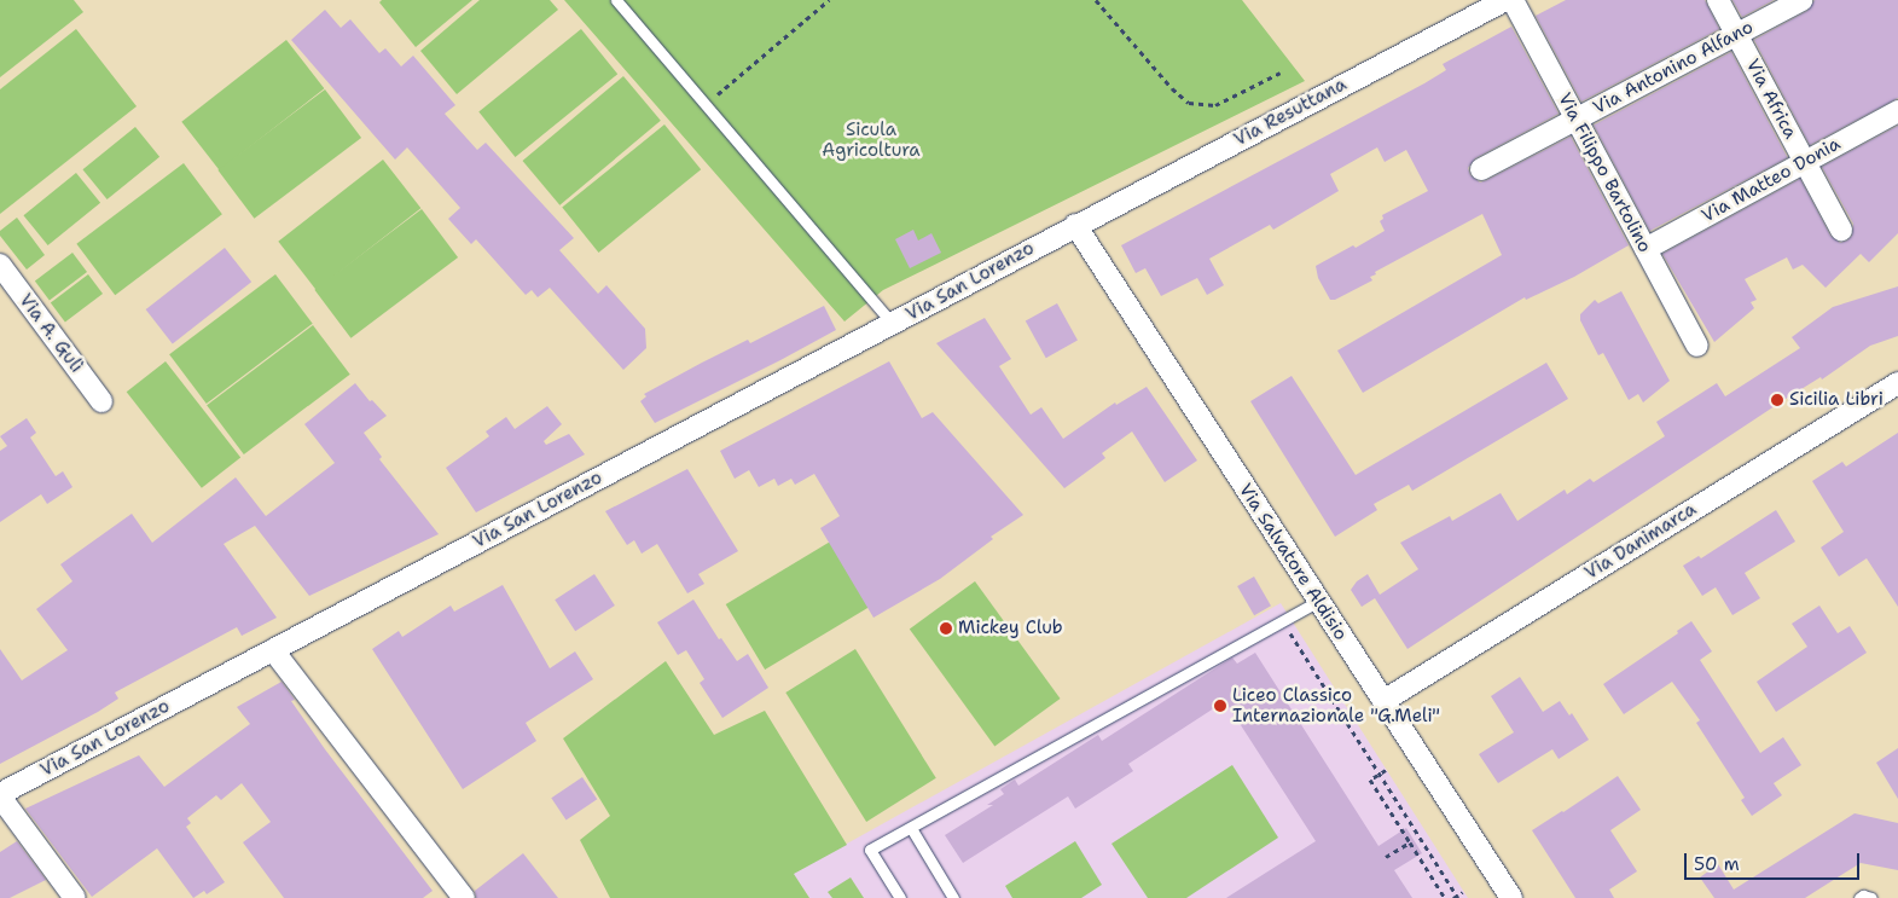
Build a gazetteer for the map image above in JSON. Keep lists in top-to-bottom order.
{
  "streets": {
    "street": [
      "Via Antonino Alfano",
      "Via Africa",
      "Via Resuttana",
      "Via Filippo Bartolino",
      "Via Matteo Donia",
      "Via San Lorenzo",
      "Via A. Gulì",
      "Via Danimarca",
      "Via Salvatore Aldisio"
    ]
  },
  "crossings": [
    ["Via Antonino Alfano", "Via Africa"],
    ["Via Antonino Alfano", "Via Filippo Bartolino"],
    ["Via Africa", "Via Matteo Donia"],
    ["Via Resuttana", "Via San Lorenzo"],
    ["Via Resuttana", "Via Salvatore Aldisio"],
    ["Via Filippo Bartolino", "Via Matteo Donia"],
    ["Via San Lorenzo", "Via Salvatore Aldisio"],
    ["Via Danimarca", "Via Salvatore Aldisio"]
  ],
  "parks": ["Sicula Agricoltura"],
  "places": ["Sicilia Libri", "Mickey Club", "Liceo Classico Internazionale \"G.Meli\""],
  "scale_bar": "50 m"
}
